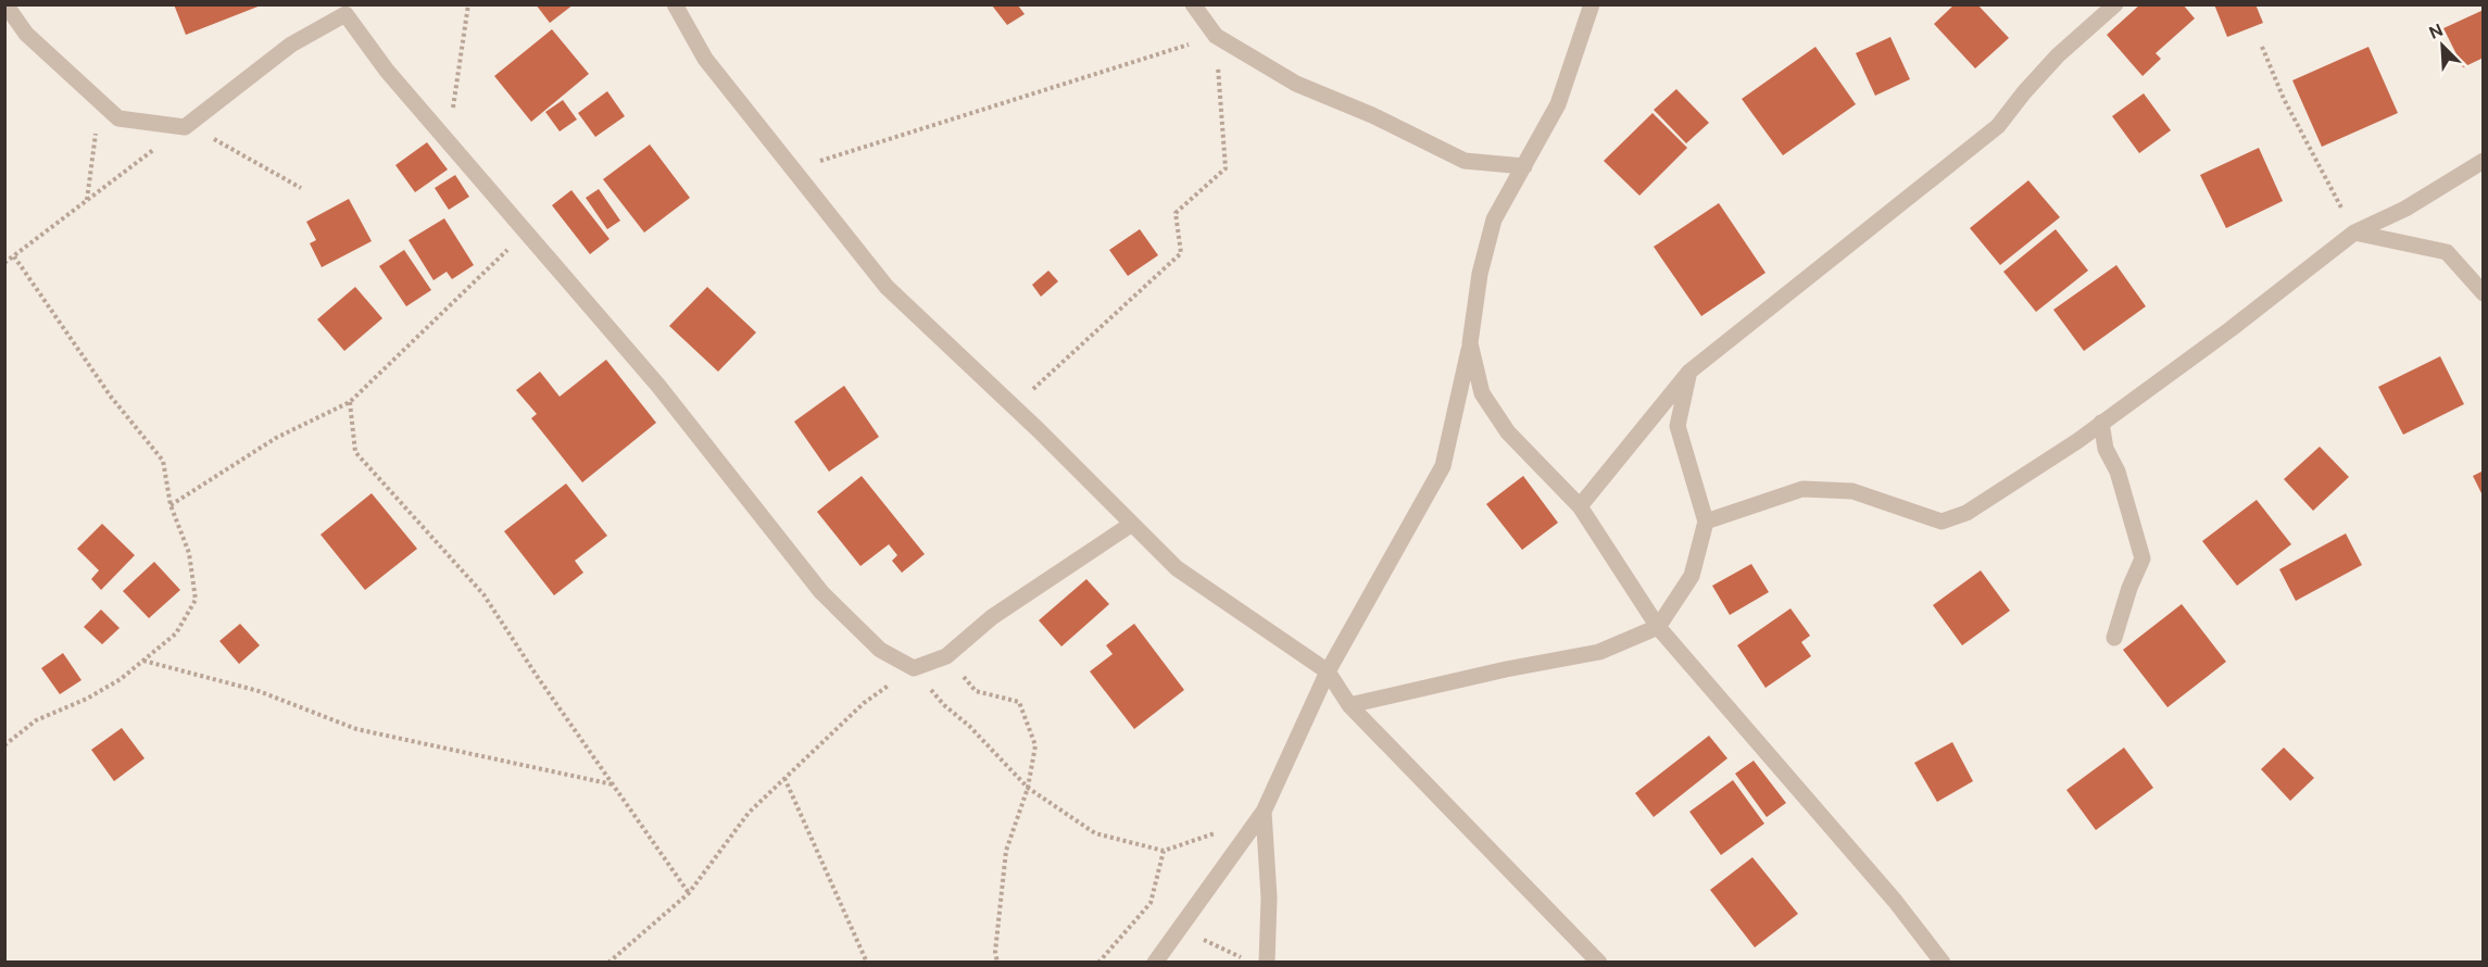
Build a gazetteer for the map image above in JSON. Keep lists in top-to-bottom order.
{
  "north": "top left"
}
